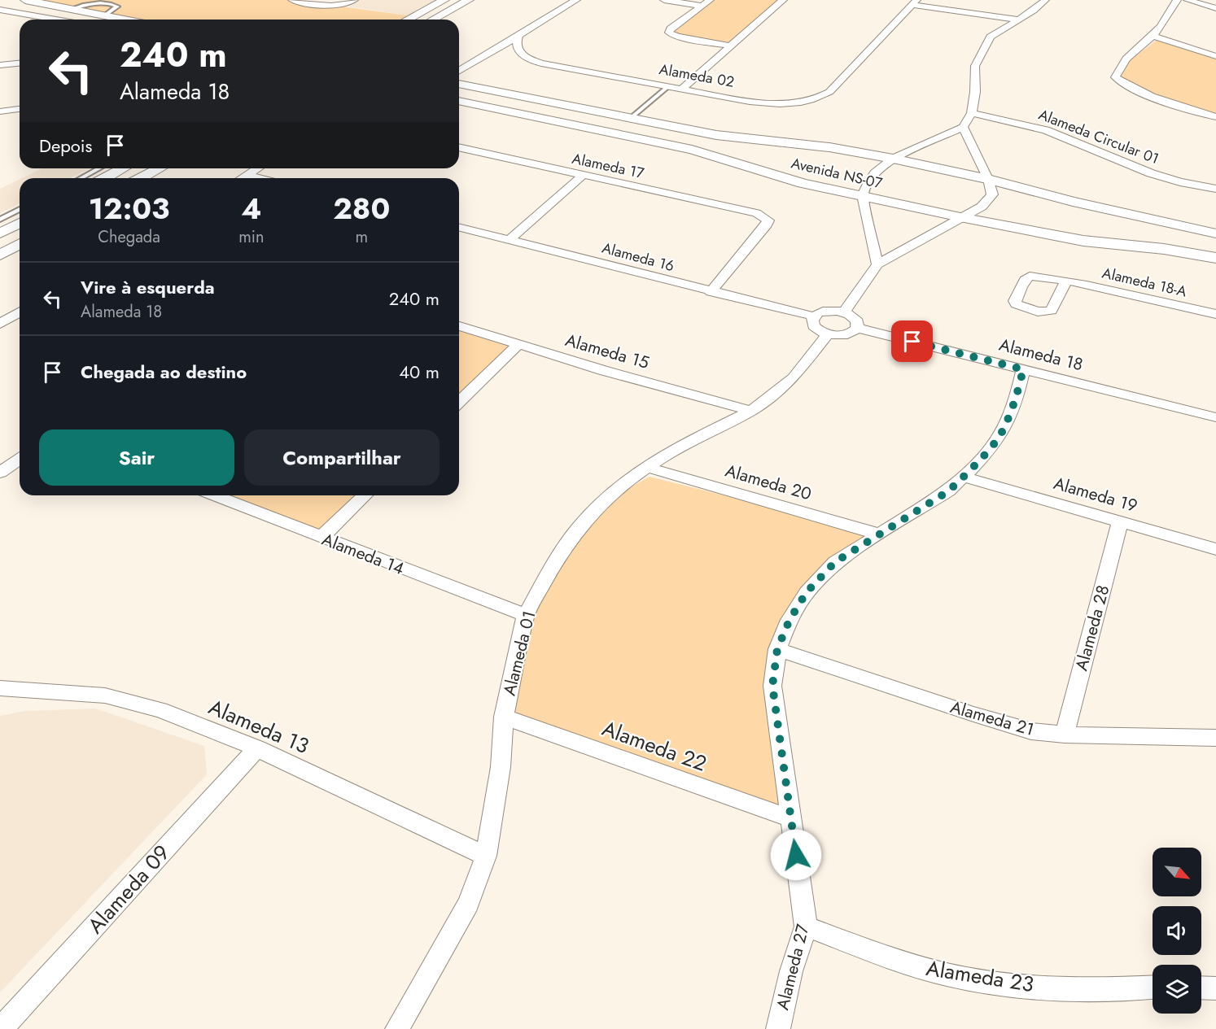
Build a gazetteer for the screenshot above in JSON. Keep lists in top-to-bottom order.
{
  "streets": {
    "street": [
      "Alameda 02",
      "Alameda Circular 01",
      "Alameda 17",
      "Avenida NS-07",
      "Alameda 16",
      "Alameda 18-A",
      "Alameda 15",
      "Alameda 18",
      "Alameda 20",
      "Alameda 19",
      "Alameda 14",
      "Alameda 28",
      "Alameda 01",
      "Alameda 21",
      "Alameda 13",
      "Alameda 22",
      "Alameda 09",
      "Alameda 27",
      "Alameda 23"
    ]
  },
  "crossings": [
    ["Alameda 17", "Alameda 16"],
    ["Alameda 15", "Alameda 01"],
    ["Alameda 18", "Alameda 27"],
    ["Alameda 20", "Alameda 01"],
    ["Alameda 20", "Alameda 27"],
    ["Alameda 19", "Alameda 28"],
    ["Alameda 19", "Alameda 27"],
    ["Alameda 14", "Alameda 01"],
    ["Alameda 28", "Alameda 21"],
    ["Alameda 01", "Alameda 13"],
    ["Alameda 01", "Alameda 22"],
    ["Alameda 21", "Alameda 27"],
    ["Alameda 13", "Alameda 09"],
    ["Alameda 22", "Alameda 27"],
    ["Alameda 27", "Alameda 23"]
  ],
  "north": "bottom right",
  "page": {
    "turn": ["240 m", "Alameda 18"],
    "then": "Depois",
    "eta": [
      "12:03",
      "Chegada",
      "4",
      "min",
      "280",
      "m"
    ],
    "list": [
      {
        "name": "Vire à esquerda",
        "note": "Alameda 18",
        "value": "240 m"
      },
      {
        "name": "Chegada ao destino",
        "value": "40 m"
      }
    ],
    "buttons": ["Sair", "Compartilhar"]
  }
}
